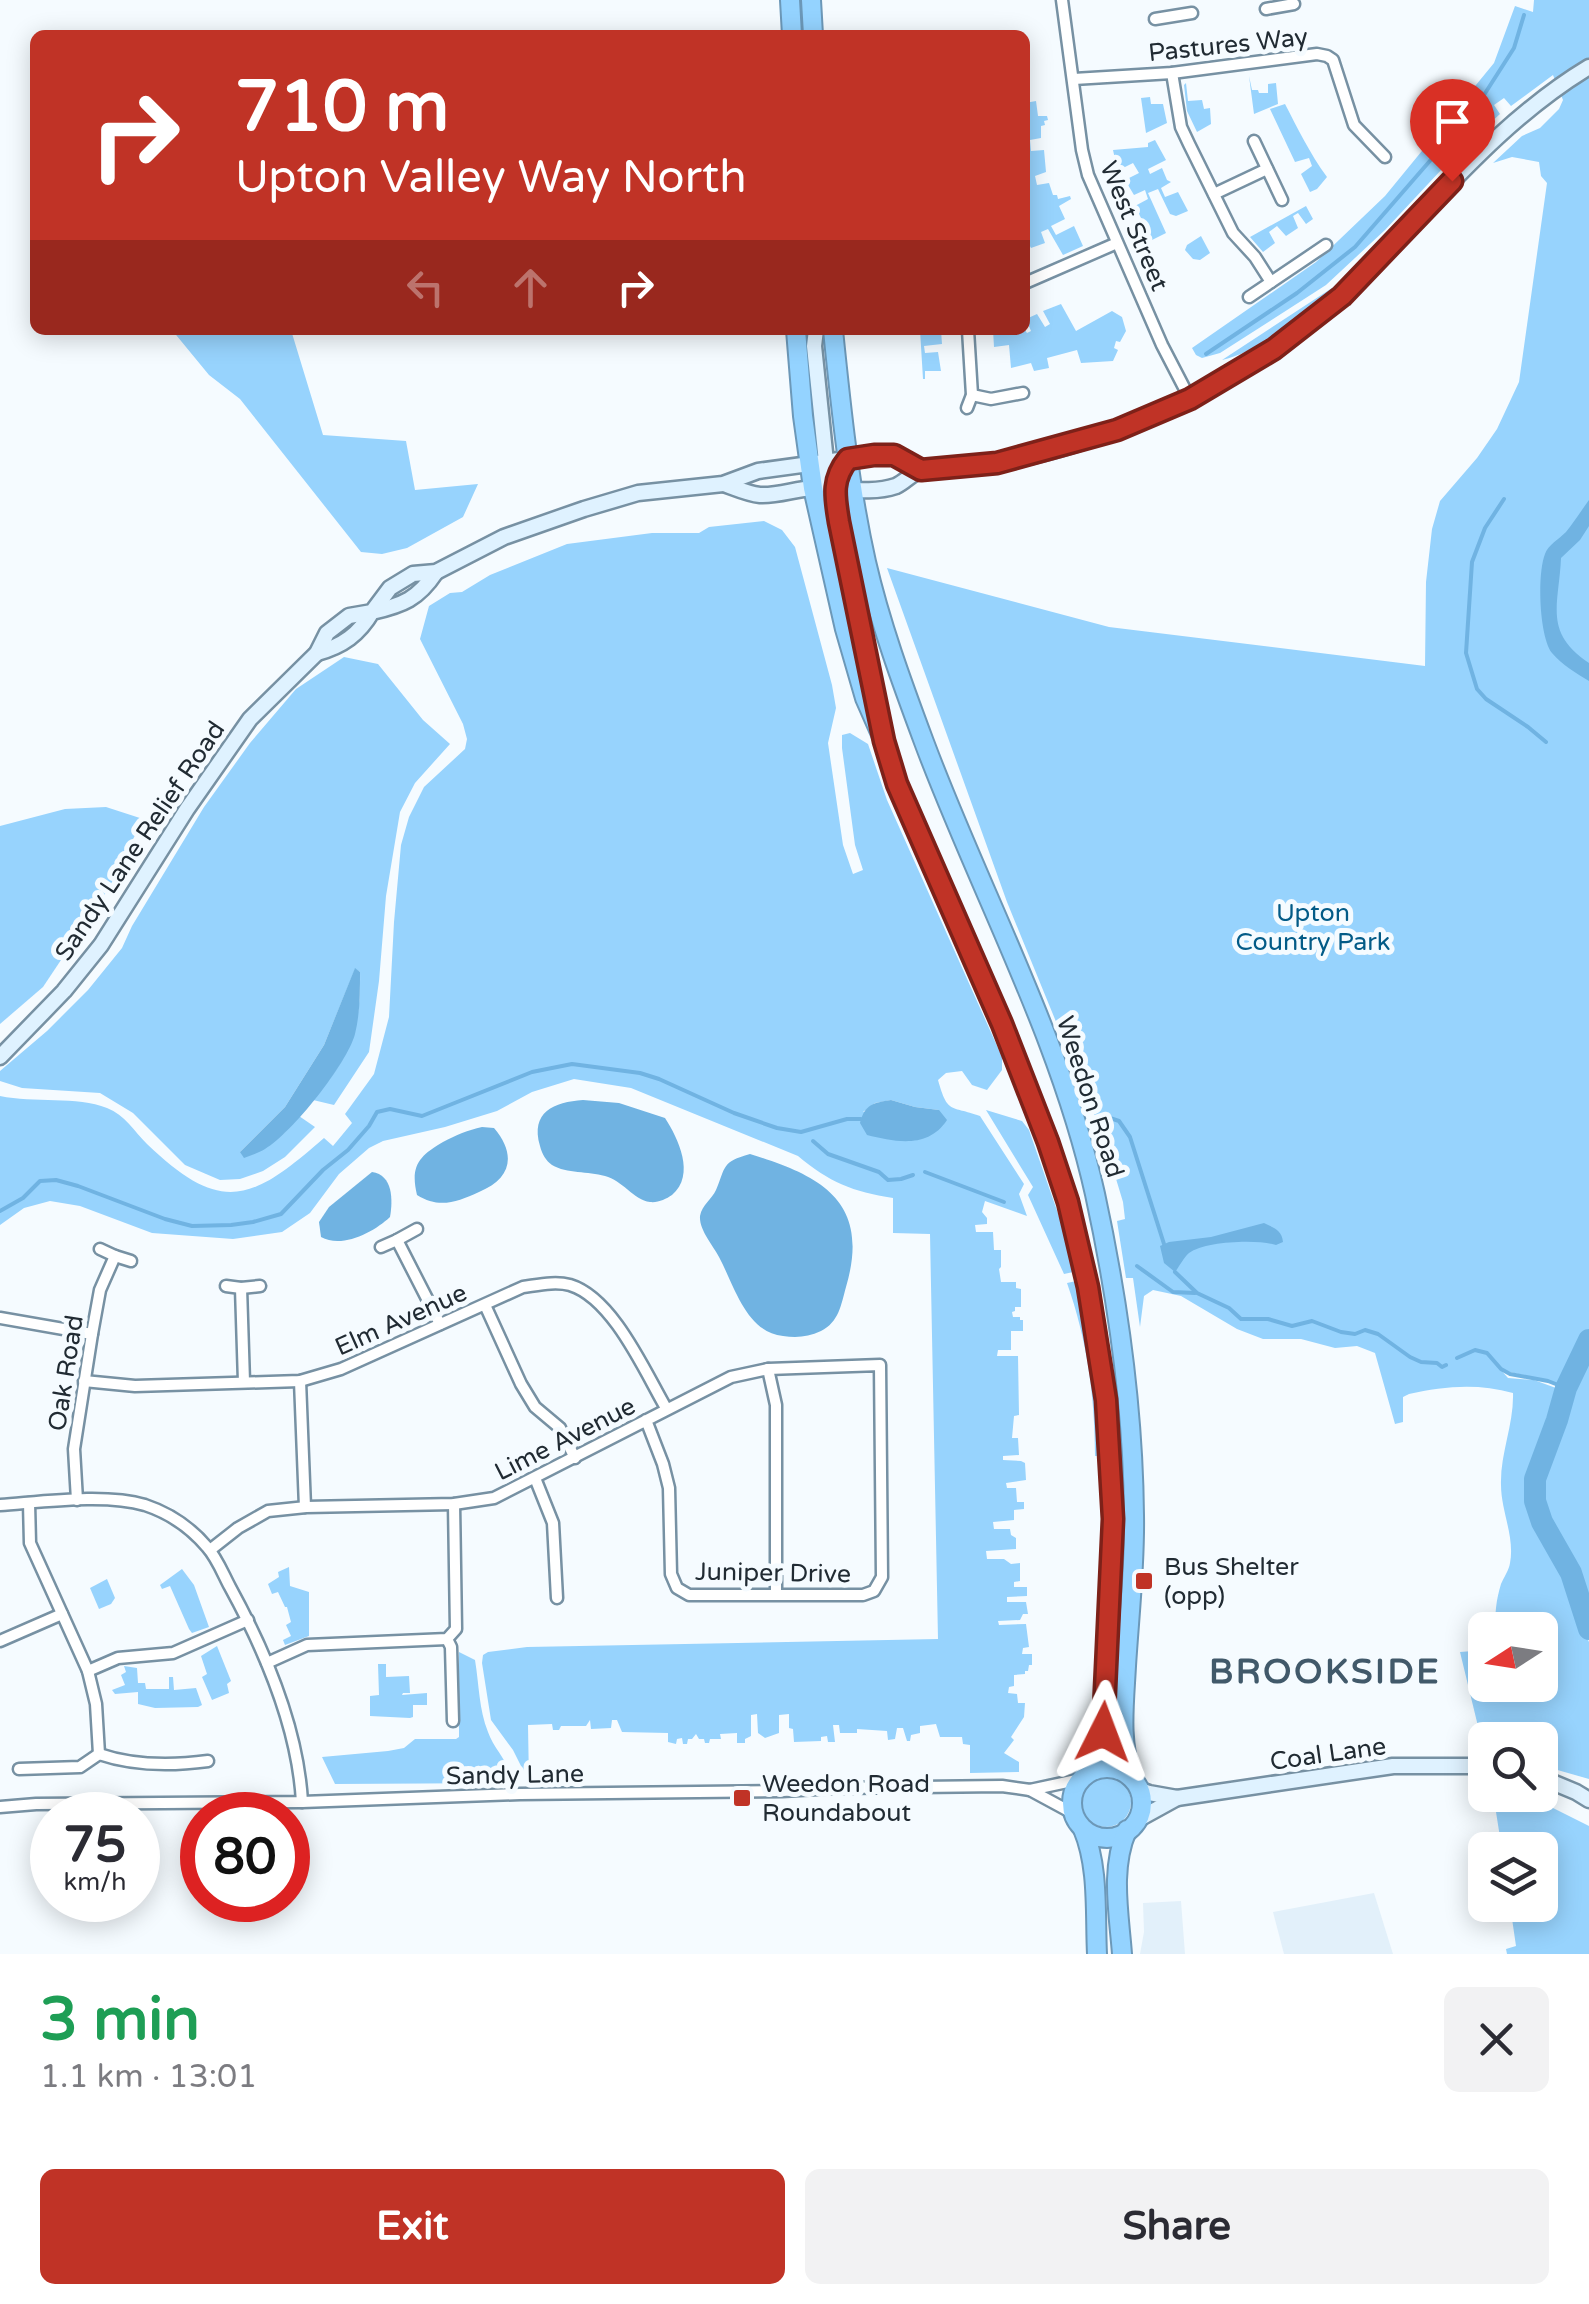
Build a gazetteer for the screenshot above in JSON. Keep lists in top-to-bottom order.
{
  "streets": {
    "highway": ["Weedon Road"],
    "street": [
      "Pastures Way",
      "West Street",
      "Sandy Lane Relief Road",
      "Elm Avenue",
      "Oak Road",
      "Lime Avenue",
      "Juniper Drive",
      "Coal Lane",
      "Sandy Lane"
    ]
  },
  "crossings": [
    ["Pastures Way", "West Street"],
    ["Sandy Lane Relief Road", "Weedon Road"],
    ["Weedon Road", "Coal Lane"],
    ["Elm Avenue", "Oak Road"],
    ["Elm Avenue", "Lime Avenue"],
    ["Lime Avenue", "Juniper Drive"]
  ],
  "districts": ["BROOKSIDE"],
  "parks": ["Upton Country Park"],
  "places": {
    "transit": ["Bus Shelter (opp)", "Weedon Road Roundabout"]
  },
  "north": "left",
  "page": {
    "turn": ["710 m", "Upton Valley Way North"],
    "speed": "75 km/h",
    "limit": "80",
    "heading": ["3 min", "1.1 km · 13:01"],
    "buttons": ["Exit", "Share"]
  }
}
